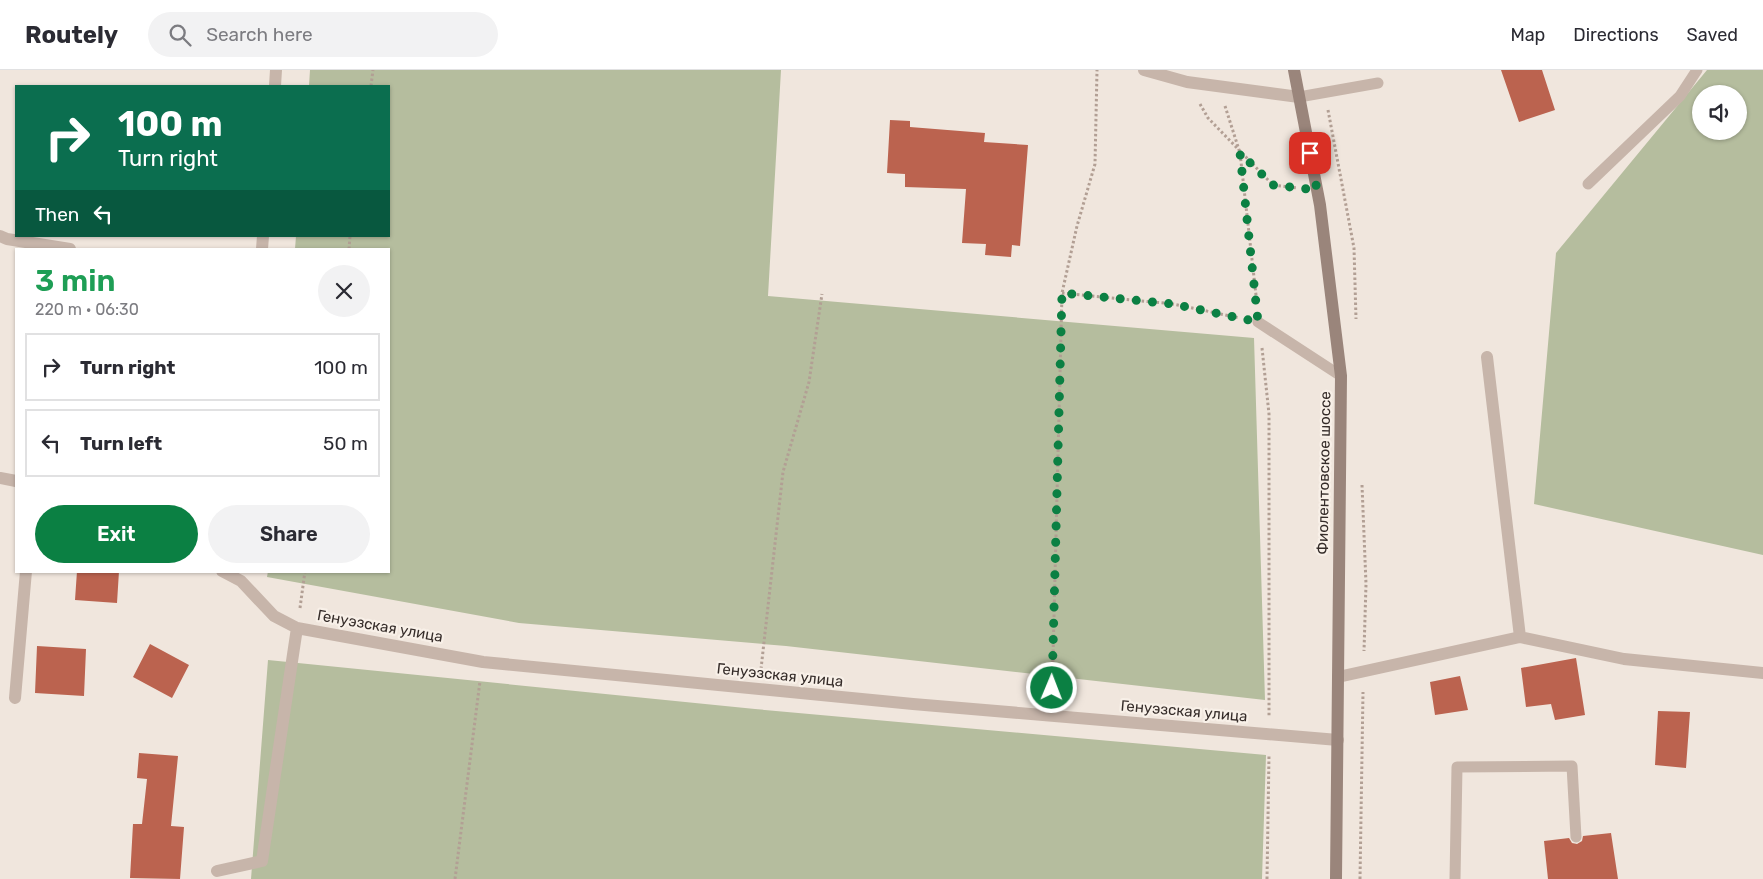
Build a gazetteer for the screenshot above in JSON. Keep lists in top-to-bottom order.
{
  "streets": {
    "main road": ["Фиолентовское шоссе"],
    "street": ["Генуэзская улица"]
  },
  "crossings": [
    ["Фиолентовское шоссе", "Генуэзская улица"]
  ],
  "page": {
    "header": "Routely",
    "search": "Search here",
    "nav": ["Map", "Directions", "Saved"],
    "turn": ["100 m", "Turn right"],
    "then": "Then",
    "heading": ["3 min", "220 m · 06:30"],
    "list": [
      {
        "name": "Turn right",
        "value": "100 m"
      },
      {
        "name": "Turn left",
        "value": "50 m"
      }
    ],
    "buttons": ["Exit", "Share"]
  }
}
